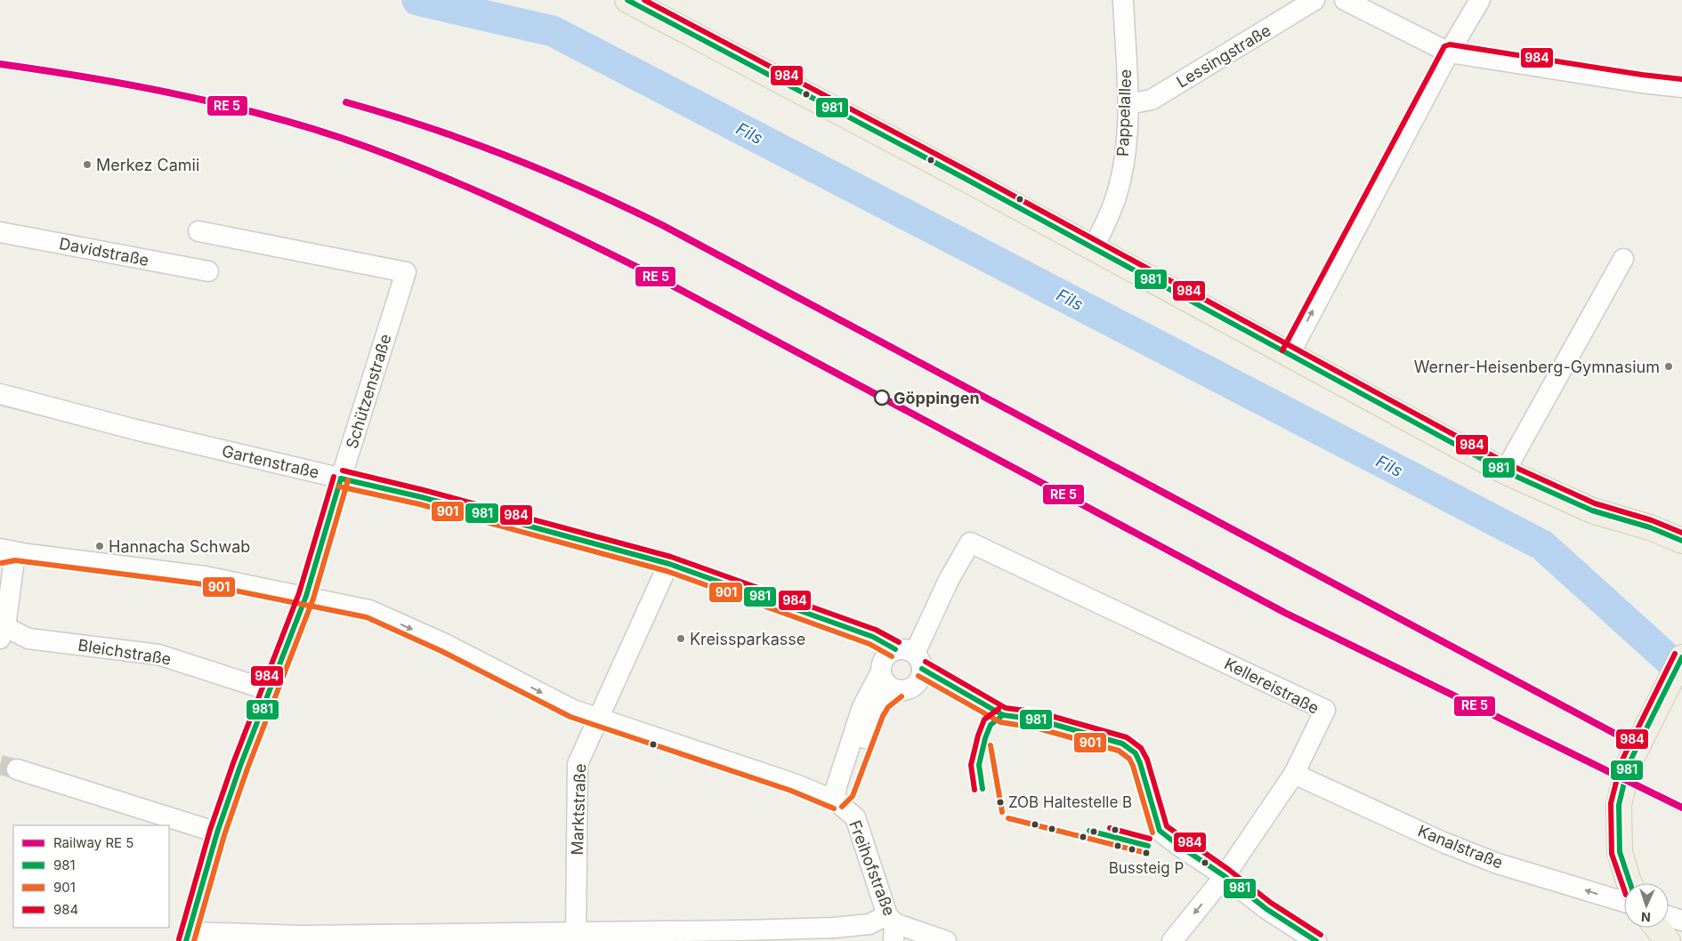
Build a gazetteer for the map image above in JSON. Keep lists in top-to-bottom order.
{
  "streets": {
    "street": [
      "Lessingstraße",
      "Pappelallee",
      "Davidstraße",
      "Schützenstraße",
      "Gartenstraße",
      "Bleichstraße",
      "Kellereistraße",
      "Marktstraße",
      "Kanalstraße",
      "Freihofstraße"
    ]
  },
  "crossings": [
    ["Lessingstraße", "Pappelallee"],
    ["Schützenstraße", "Gartenstraße"],
    ["Schützenstraße", "Bleichstraße"],
    ["Schützenstraße", "Freihofstraße"],
    ["Gartenstraße", "Kellereistraße"],
    ["Gartenstraße", "Marktstraße"],
    ["Bleichstraße", "Freihofstraße"],
    ["Kellereistraße", "Kanalstraße"],
    ["Marktstraße", "Freihofstraße"]
  ],
  "one_way": ["Kanalstraße"],
  "water": ["Fils"],
  "places": [
    "Merkez Camii",
    "Werner-Heisenberg-Gymnasium",
    "Göppingen",
    "Hannacha Schwab",
    "Kreissparkasse",
    "ZOB Haltestelle B",
    "Bussteig P"
  ],
  "lines": ["transit line 981", "transit line 984", "transit line 901"],
  "legend": [
    "Railway RE 5",
    "981",
    "901",
    "984"
  ],
  "north": "bottom"
}
